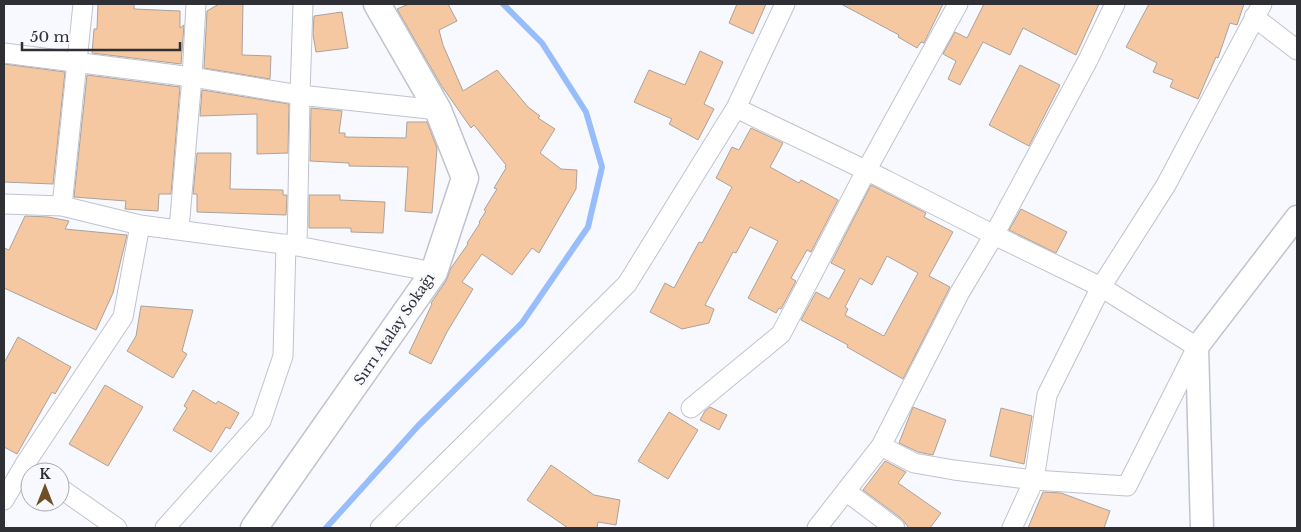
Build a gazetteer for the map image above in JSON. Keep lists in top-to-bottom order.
{
  "streets": {
    "main road": ["Sırrı Atalay Sokağı"]
  },
  "scale_bar": "50 m",
  "north": "top"
}
